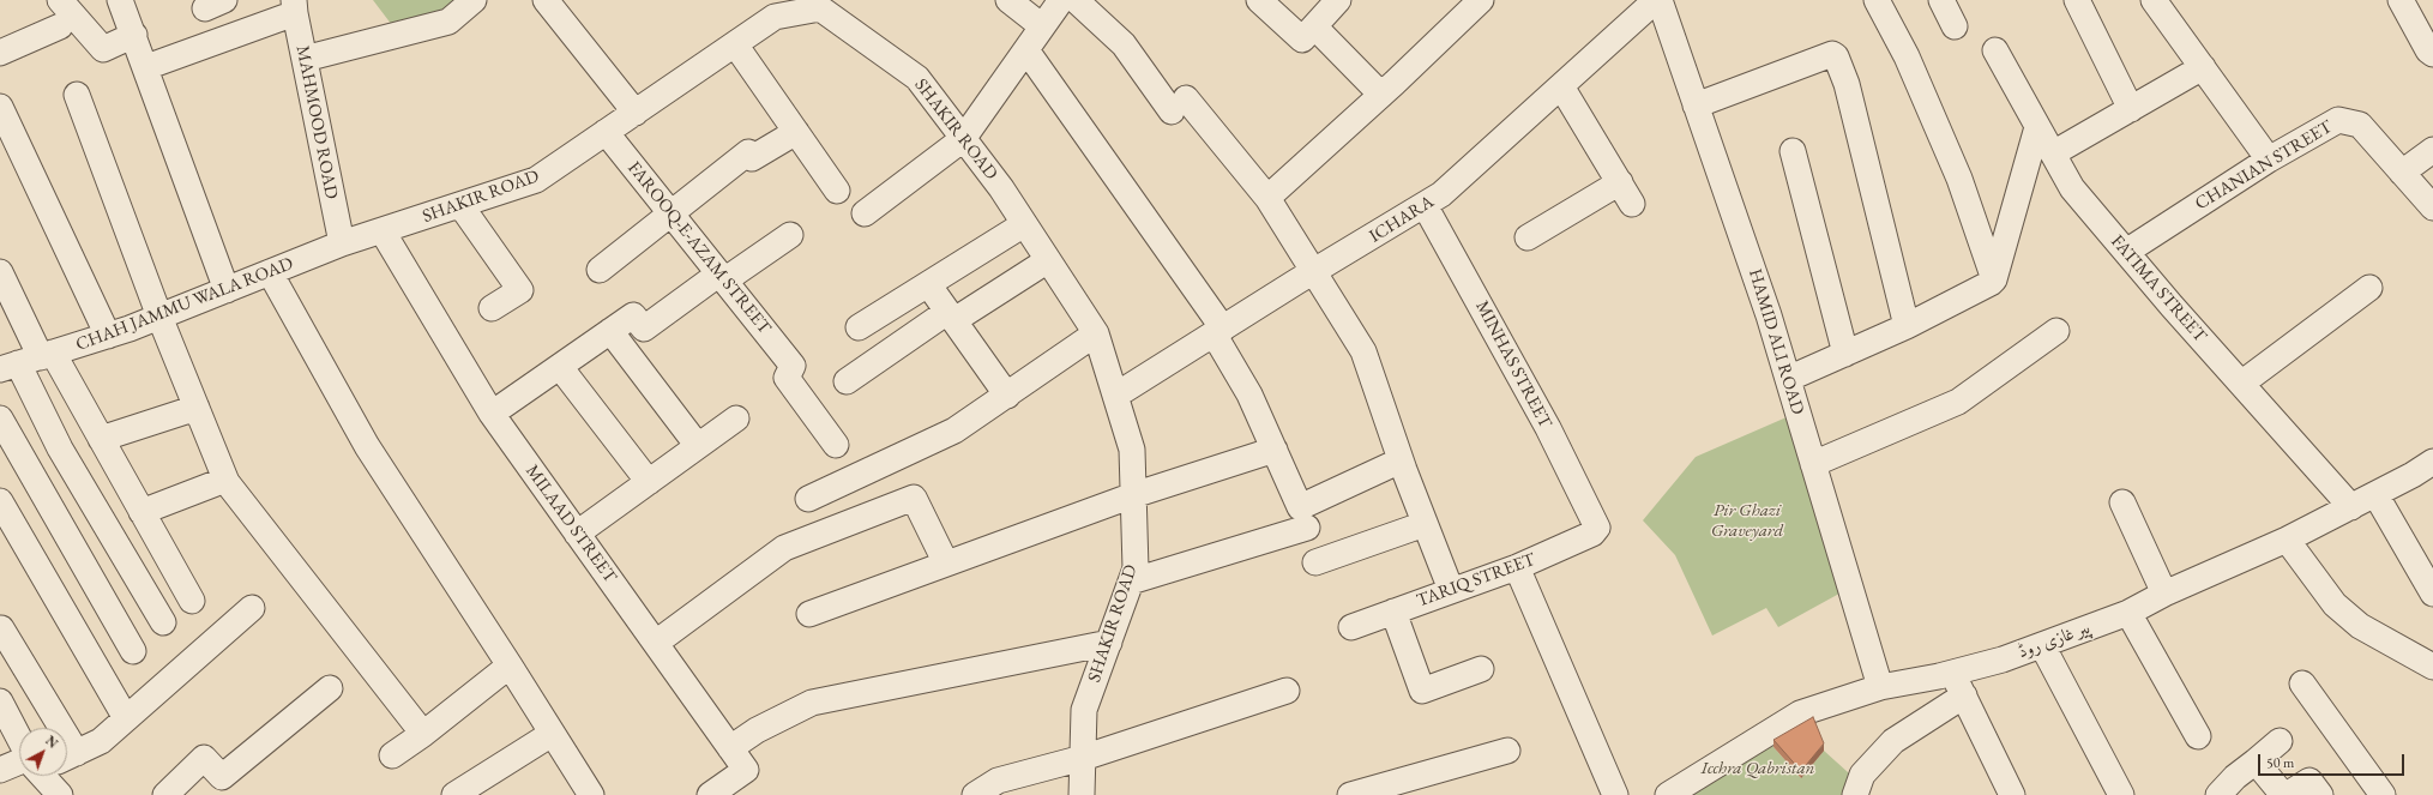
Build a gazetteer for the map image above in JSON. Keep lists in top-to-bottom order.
{
  "streets": {
    "street": [
      "MAHMOOD ROAD",
      "SHAKIR ROAD",
      "CHANIAN STREET",
      "ICHARA",
      "FAROOQ-E-AZAM STREET",
      "FATIMA STREET",
      "CHAH JAMMU WALA ROAD",
      "HAMID ALI ROAD",
      "MINHAS STREET",
      "MILAAD STREET",
      "TARIQ STREET",
      "پیر غازی روڈ"
    ]
  },
  "crossings": [
    ["MAHMOOD ROAD", "SHAKIR ROAD"],
    ["MAHMOOD ROAD", "CHAH JAMMU WALA ROAD"],
    ["SHAKIR ROAD", "ICHARA"],
    ["SHAKIR ROAD", "FAROOQ-E-AZAM STREET"],
    ["SHAKIR ROAD", "CHAH JAMMU WALA ROAD"],
    ["SHAKIR ROAD", "MILAAD STREET"],
    ["CHANIAN STREET", "FATIMA STREET"],
    ["ICHARA", "HAMID ALI ROAD"],
    ["ICHARA", "MINHAS STREET"],
    ["FATIMA STREET", "پیر غازی روڈ"],
    ["HAMID ALI ROAD", "پیر غازی روڈ"],
    ["MINHAS STREET", "TARIQ STREET"]
  ],
  "parks": ["Pir Ghazi Graveyard", "Icchra Qabristan"],
  "scale_bar": "50 m",
  "north": "top right"
}
